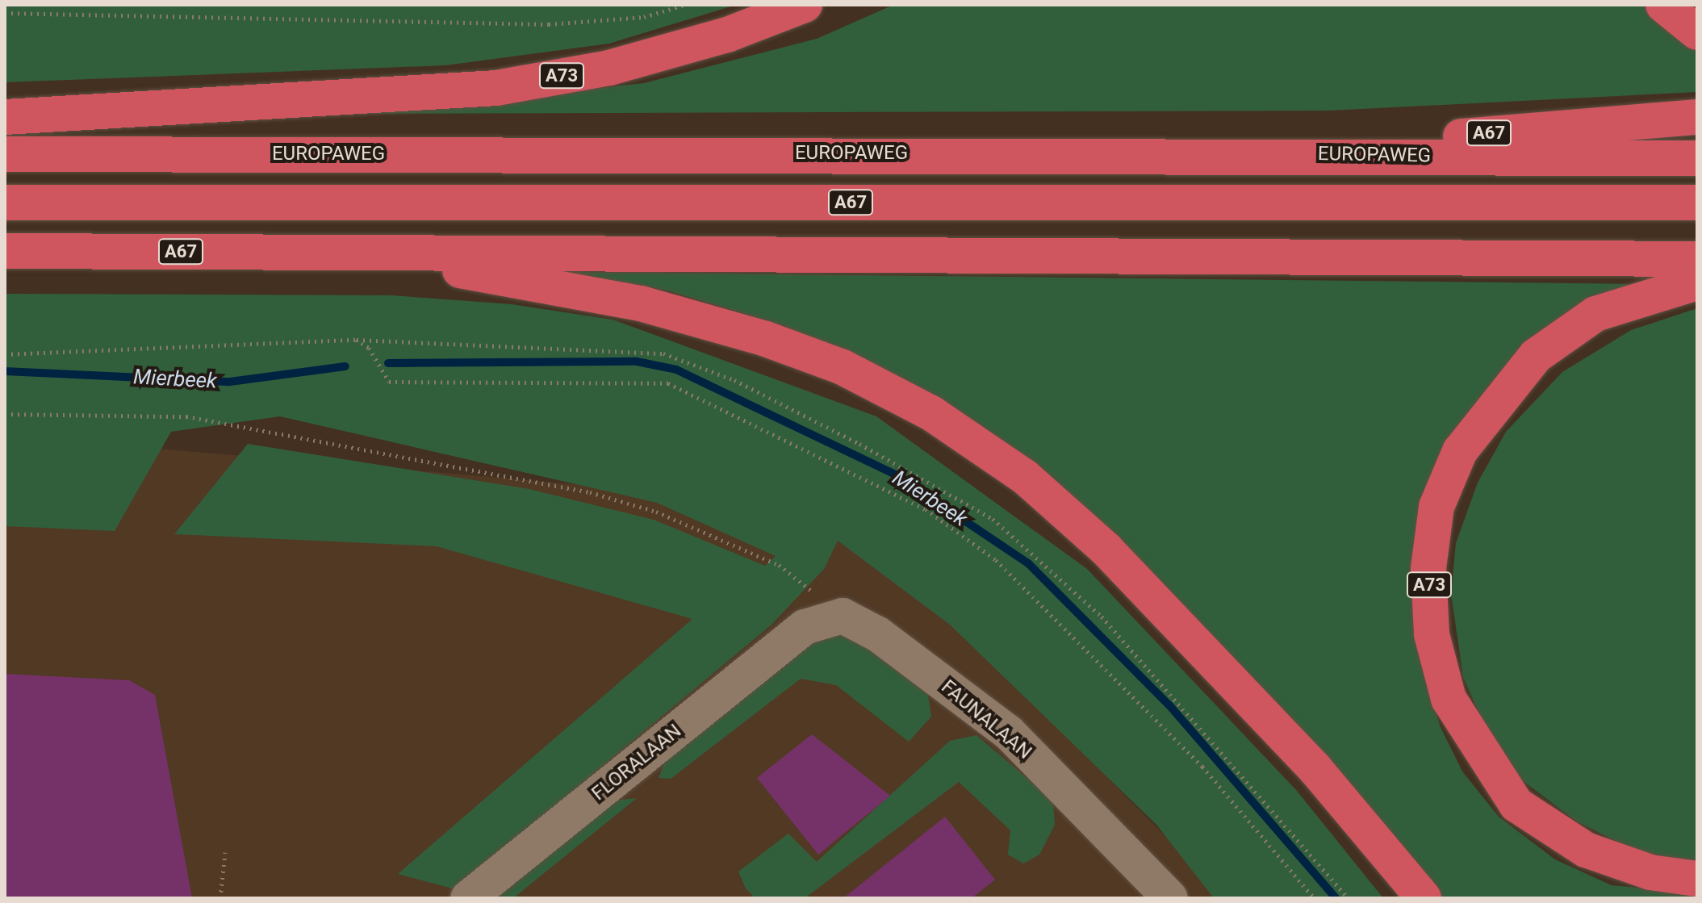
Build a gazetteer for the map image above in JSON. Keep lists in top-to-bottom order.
{
  "streets": {
    "highway": ["A73", "A67", "EUROPAWEG"],
    "street": ["FAUNALAAN", "FLORALAAN"]
  },
  "crossings": [
    ["A67", "EUROPAWEG"],
    ["FAUNALAAN", "FLORALAAN"]
  ],
  "water": ["Mierbeek"]
}
